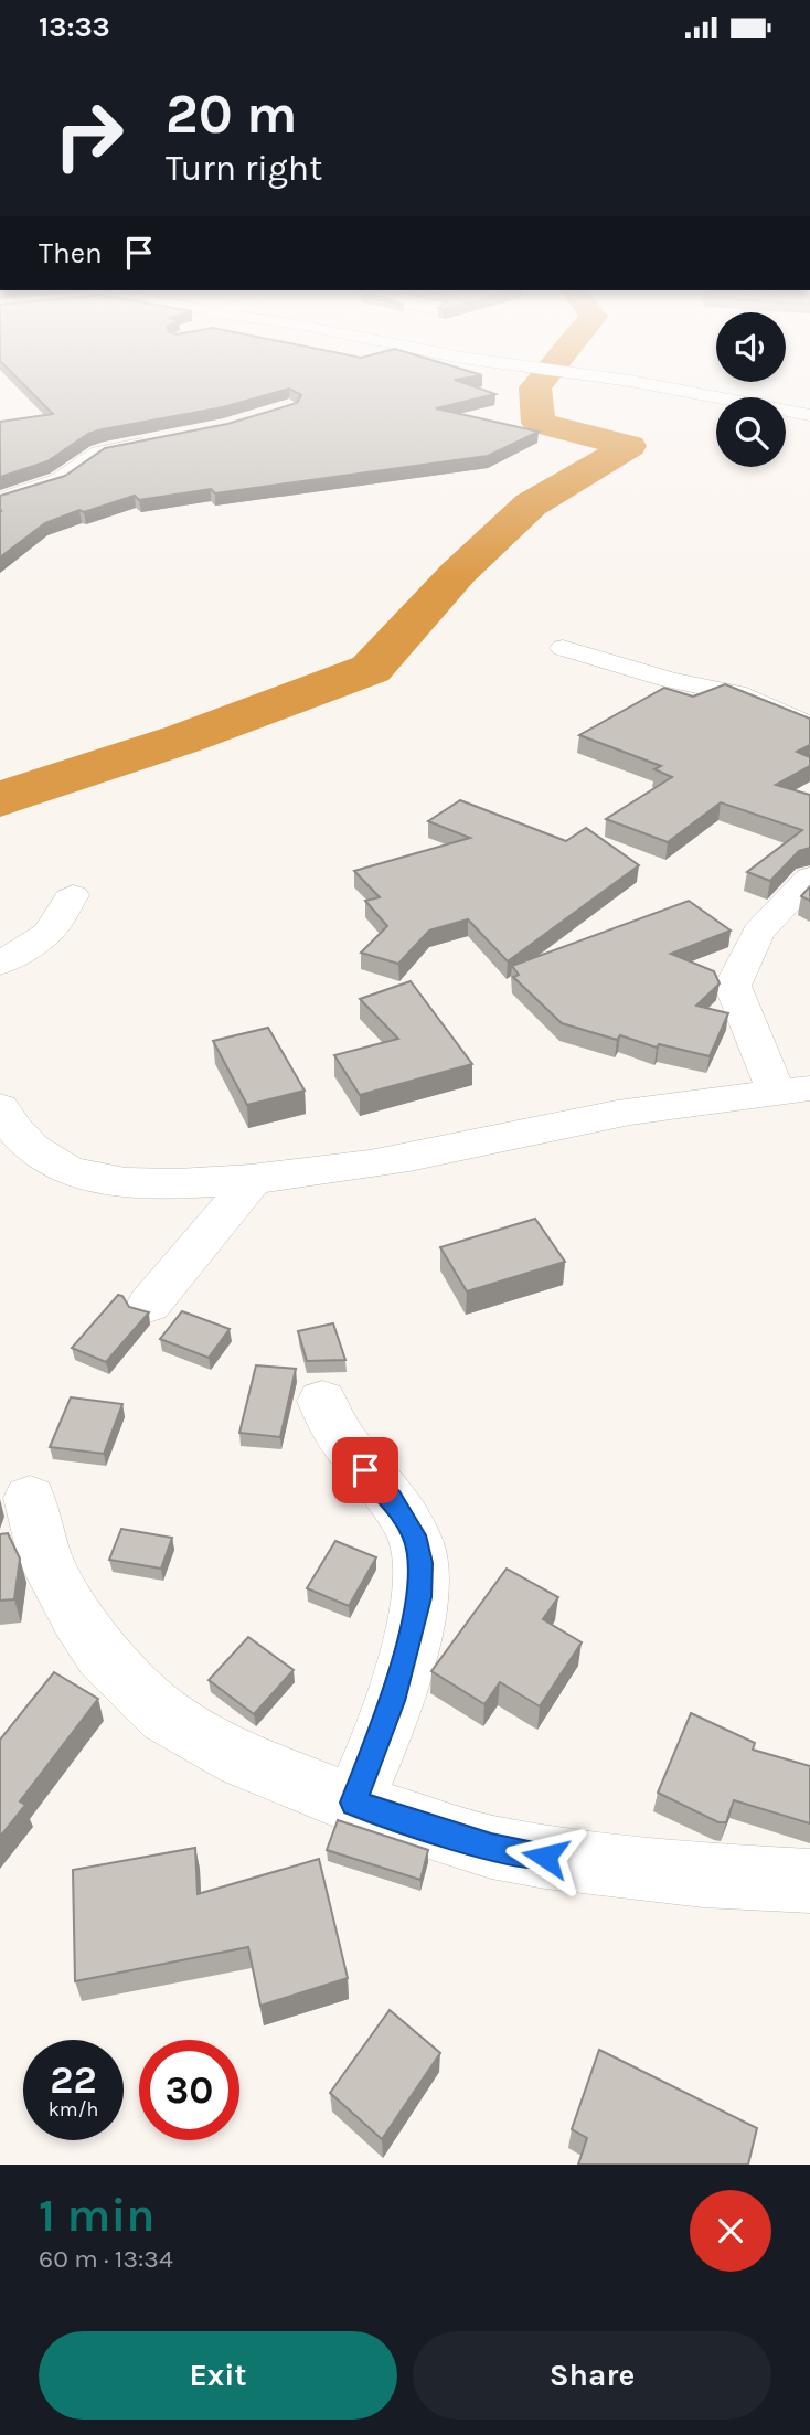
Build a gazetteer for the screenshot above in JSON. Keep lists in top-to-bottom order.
{
  "page": {
    "status": "13:33",
    "turn": ["20 m", "Turn right"],
    "then": "Then",
    "speed": "22 km/h",
    "limit": "30",
    "heading": ["1 min", "60 m · 13:34"],
    "buttons": ["Exit", "Share"]
  }
}
